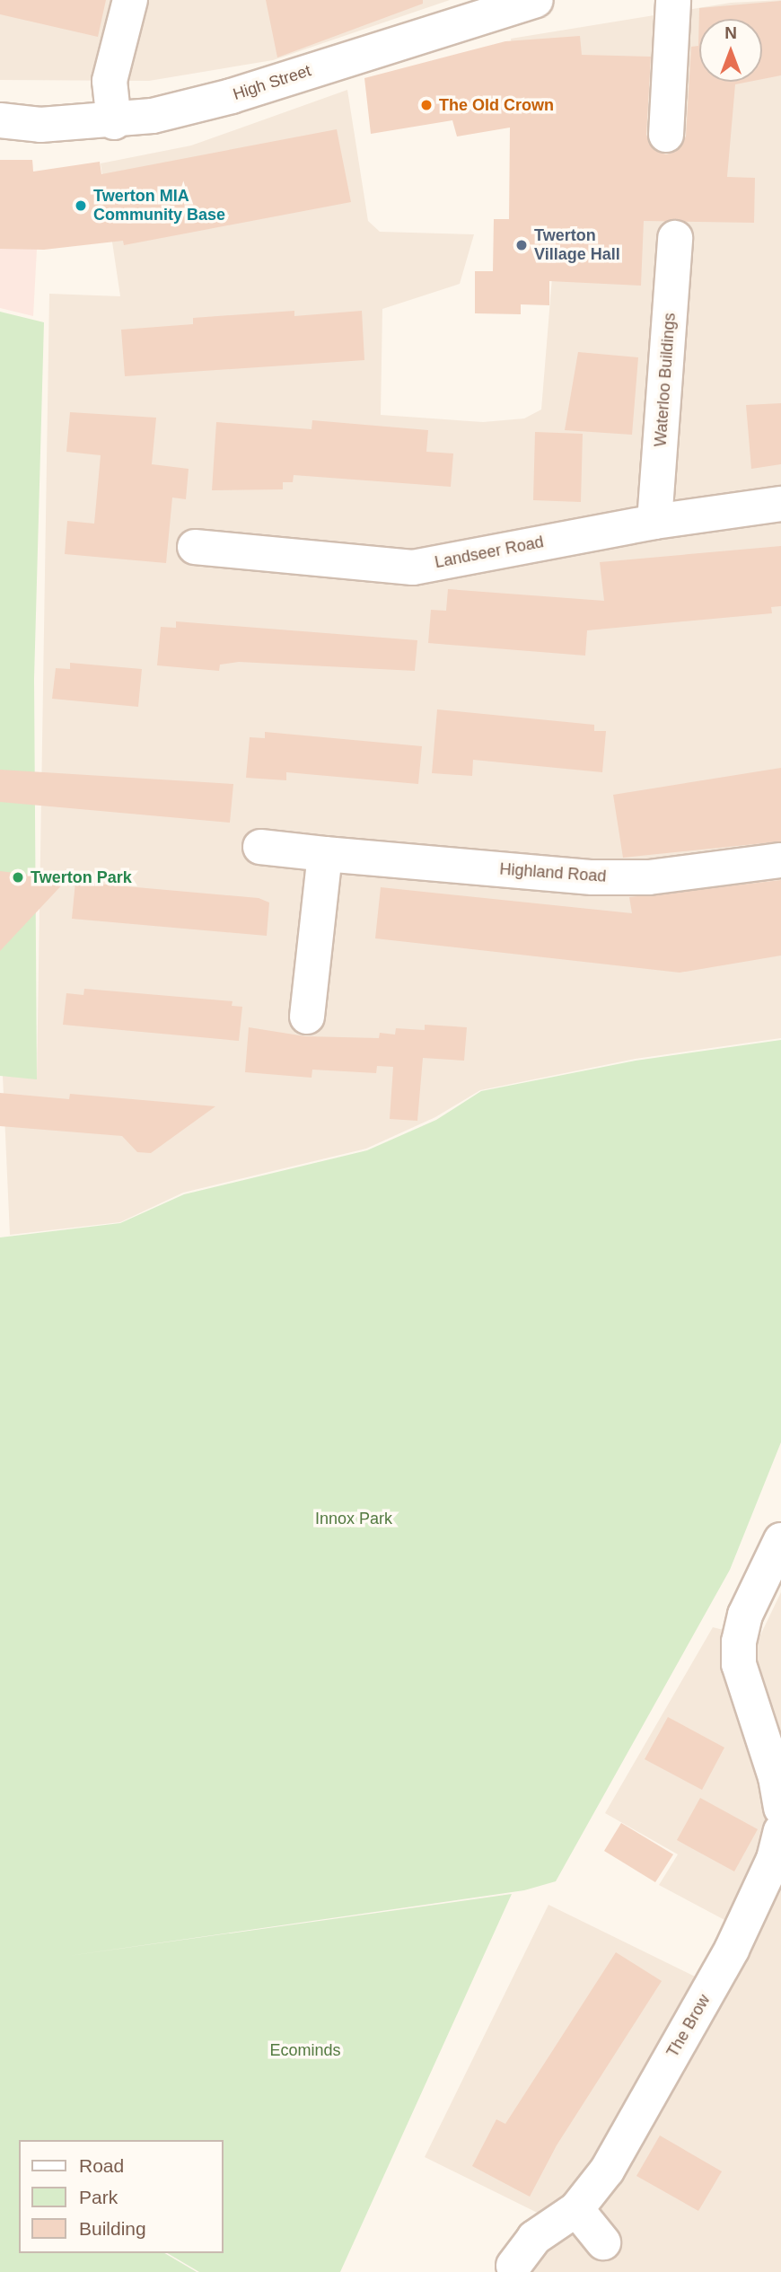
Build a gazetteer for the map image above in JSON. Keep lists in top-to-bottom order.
{
  "streets": {
    "street": [
      "High Street",
      "Waterloo Buildings",
      "Landseer Road",
      "Highland Road",
      "The Brow"
    ]
  },
  "crossings": [
    ["Waterloo Buildings", "Landseer Road"]
  ],
  "parks": ["Innox Park", "Ecominds"],
  "places": [
    "The Old Crown",
    "Twerton MIA Community Base",
    "Twerton Village Hall",
    "Twerton Park"
  ],
  "legend": ["Road", "Park", "Building"],
  "north": "top"
}
